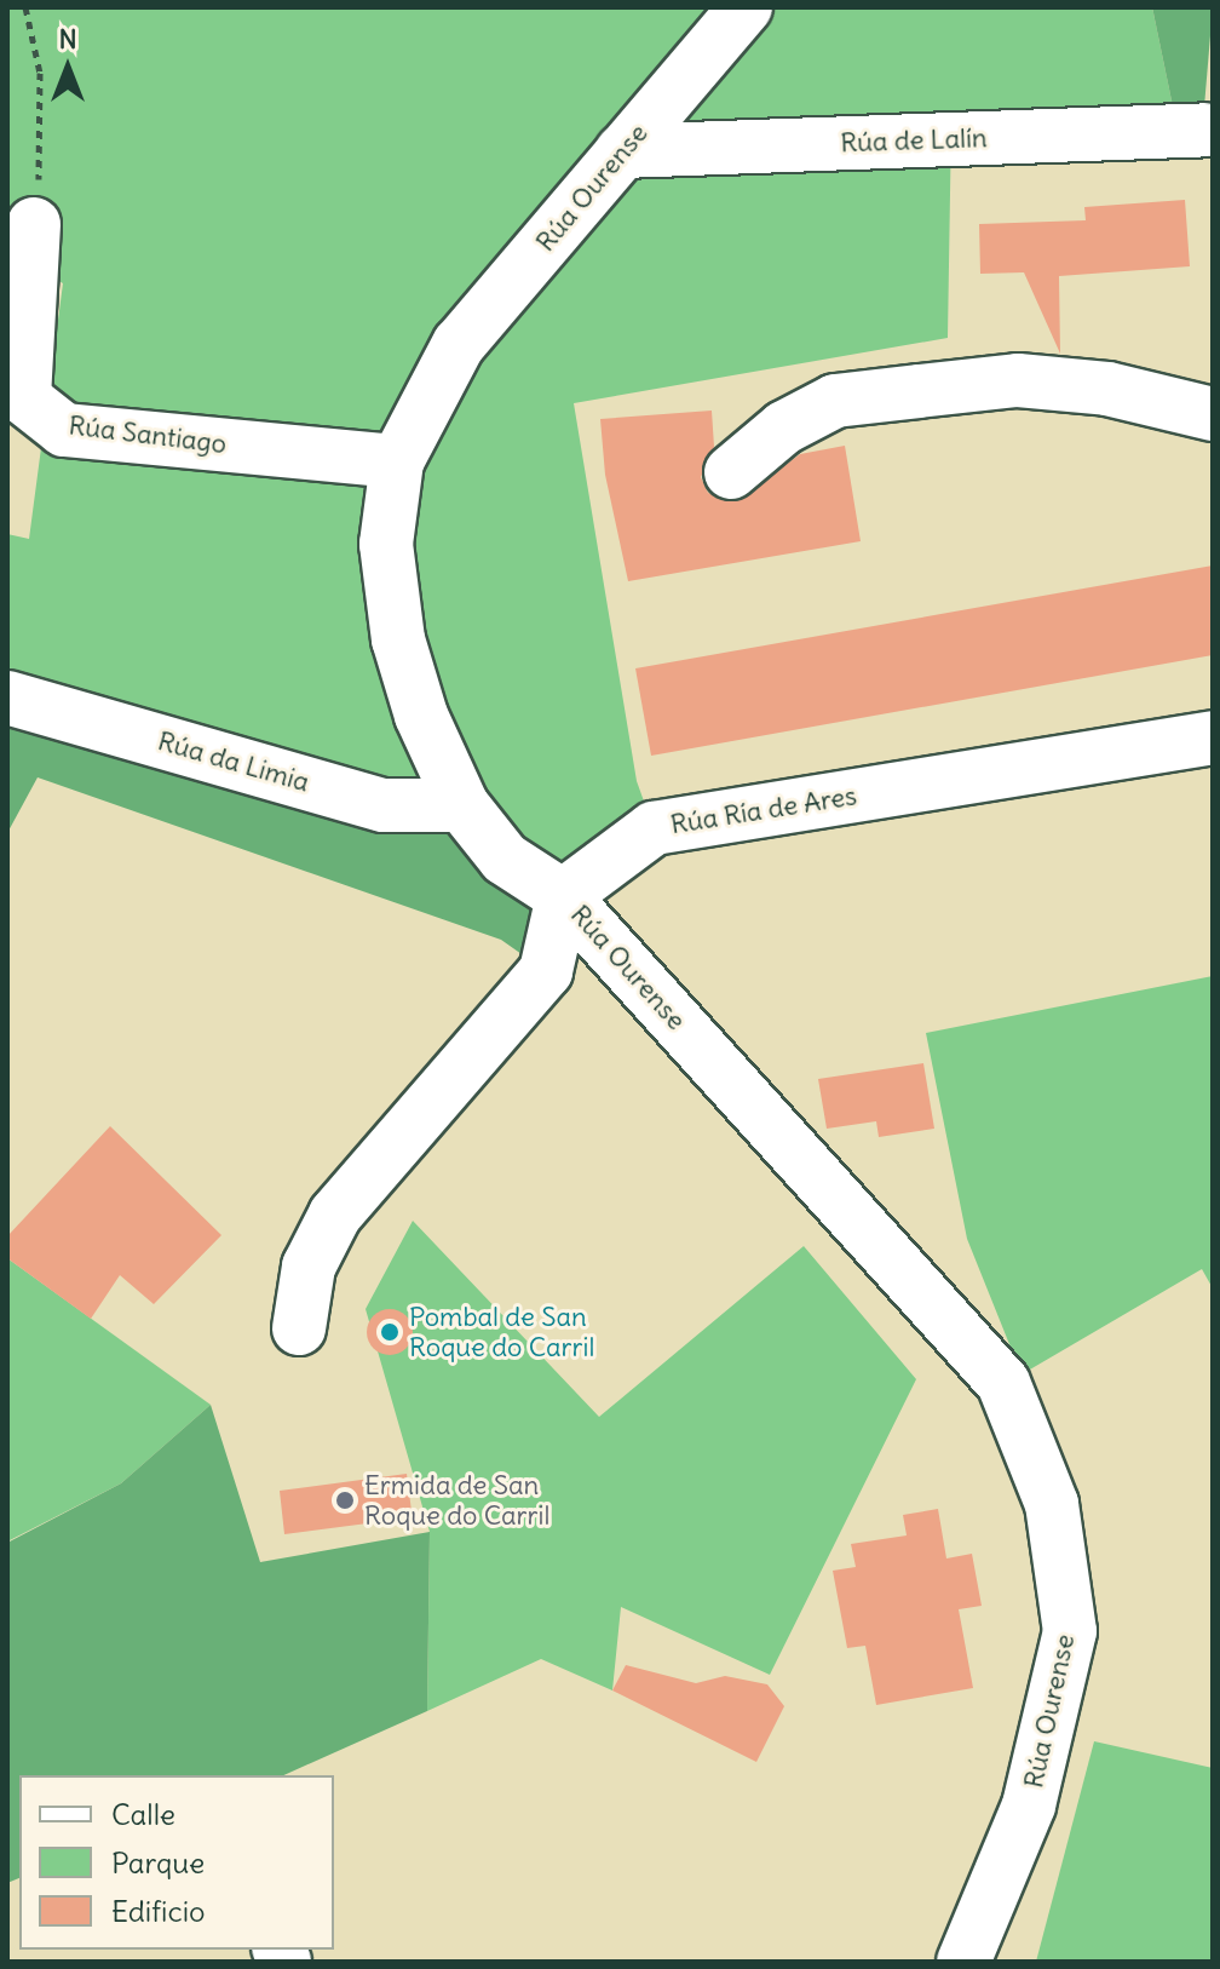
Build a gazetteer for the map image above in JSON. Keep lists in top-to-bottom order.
{
  "streets": {
    "street": [
      "Rúa de Lalín",
      "Rúa Ourense",
      "Rúa Santiago",
      "Rúa da Limia",
      "Rúa Ría de Ares"
    ]
  },
  "crossings": [
    ["Rúa de Lalín", "Rúa Ourense"],
    ["Rúa Ourense", "Rúa Santiago"],
    ["Rúa Ourense", "Rúa da Limia"],
    ["Rúa Ourense", "Rúa Ría de Ares"]
  ],
  "places": ["Pombal de San Roque do Carril", "Ermida de San Roque do Carril"],
  "legend": ["Calle", "Parque", "Edificio"],
  "north": "top"
}
